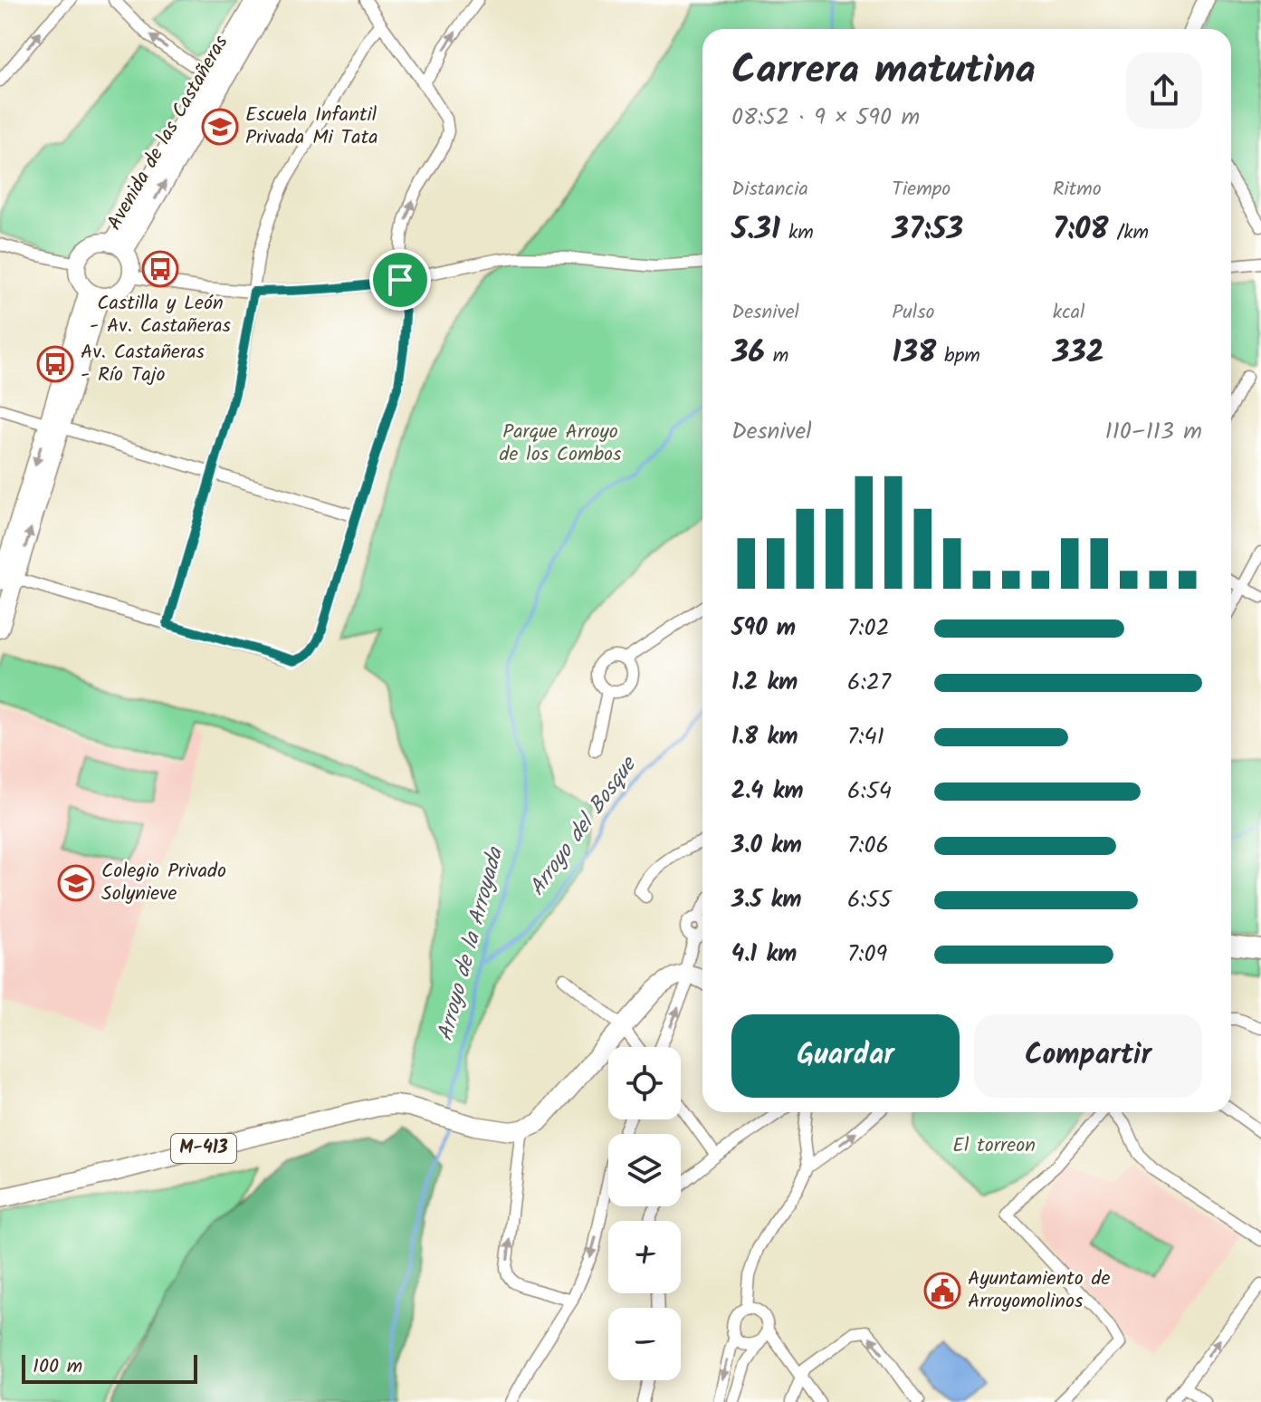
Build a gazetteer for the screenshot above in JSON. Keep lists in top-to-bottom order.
{
  "streets": {
    "main road": ["M-413"],
    "street": ["Avenida de las Castañeras"]
  },
  "water": ["Arroyo del Bosque", "Arroyo de la Arroyada"],
  "parks": ["Parque Arroyo de los Combos", "El torreon"],
  "places": {
    "school or university": ["Escuela Infantil Privada Mi Tata", "Colegio Privado Solynieve"],
    "bus stop": ["Castilla y León - Av. Castañeras", "Av. Castañeras - Río Tajo"],
    "public building": ["Ayuntamiento de Arroyomolinos"]
  },
  "scale_bar": "100 m",
  "page": {
    "heading": ["Carrera matutina", "08:52 · 9 × 590 m"],
    "stats": [
      ["Distancia", "5.31 km"],
      ["Tiempo", "37:53"],
      ["Ritmo", "7:08 /km"],
      ["Desnivel", "36 m"],
      ["Pulso", "138 bpm"],
      ["kcal", "332"]
    ],
    "chart": ["Desnivel", "110–113 m"],
    "list": [
      {
        "name": "590 m",
        "note": "7:02"
      },
      {
        "name": "1.2 km",
        "note": "6:27"
      },
      {
        "name": "1.8 km",
        "note": "7:41"
      },
      {
        "name": "2.4 km",
        "note": "6:54"
      },
      {
        "name": "3.0 km",
        "note": "7:06"
      },
      {
        "name": "3.5 km",
        "note": "6:55"
      },
      {
        "name": "4.1 km",
        "note": "7:09"
      }
    ],
    "buttons": ["Guardar", "Compartir"],
    "map_buttons": ["+", "−"],
    "scale": "100 m"
  }
}
